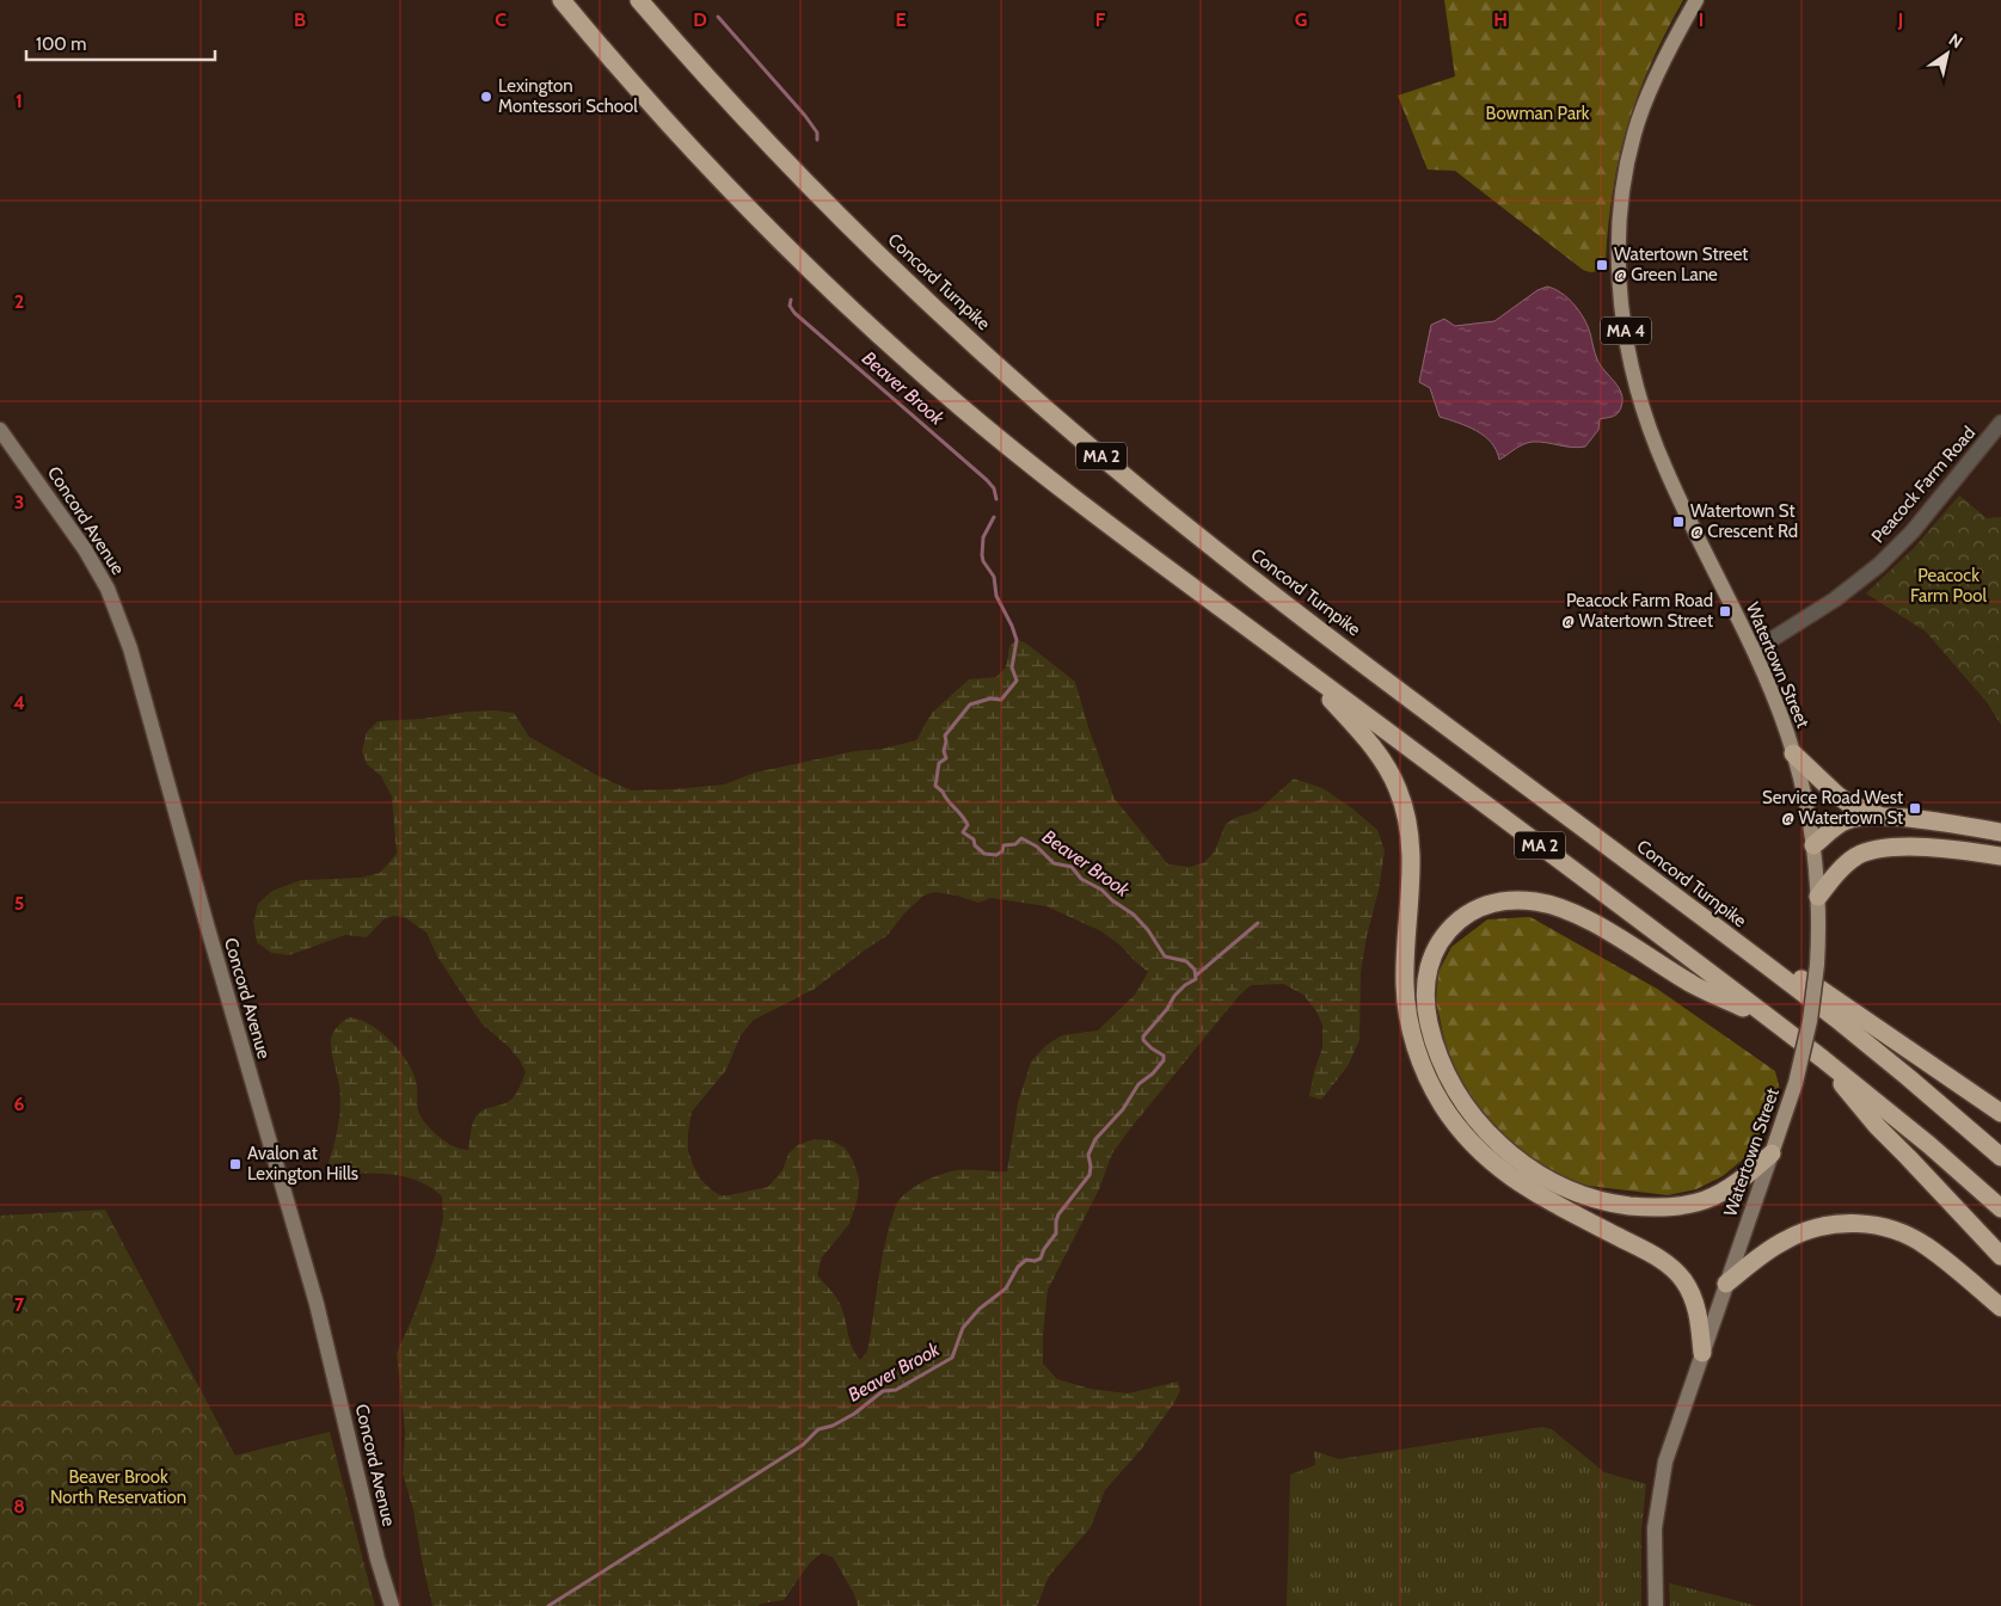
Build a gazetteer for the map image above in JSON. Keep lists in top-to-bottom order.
{
  "streets": {
    "highway": ["Concord Turnpike", "MA 2"],
    "main road": ["MA 4", "Concord Avenue", "Watertown Street"],
    "street": ["Peacock Farm Road"]
  },
  "crossings": [
    ["Peacock Farm Road", "Watertown Street"]
  ],
  "water": ["Beaver Brook"],
  "parks": ["Bowman Park", "Peacock Farm Pool", "Beaver Brook North Reservation"],
  "places": {
    "other": ["Lexington Montessori School"],
    "transit": [
      "Watertown Street @ Green Lane",
      "Watertown St @ Crescent Rd",
      "Peacock Farm Road @ Watertown Street",
      "Service Road West @ Watertown St",
      "Avalon at Lexington Hills"
    ]
  },
  "scale_bar": "100 m",
  "north": "top right",
  "grid": {
    "columns": [
      "B",
      "C",
      "D",
      "E",
      "F",
      "G",
      "H",
      "I",
      "J"
    ],
    "rows": [
      "1",
      "2",
      "3",
      "4",
      "5",
      "6",
      "7",
      "8"
    ]
  }
}
